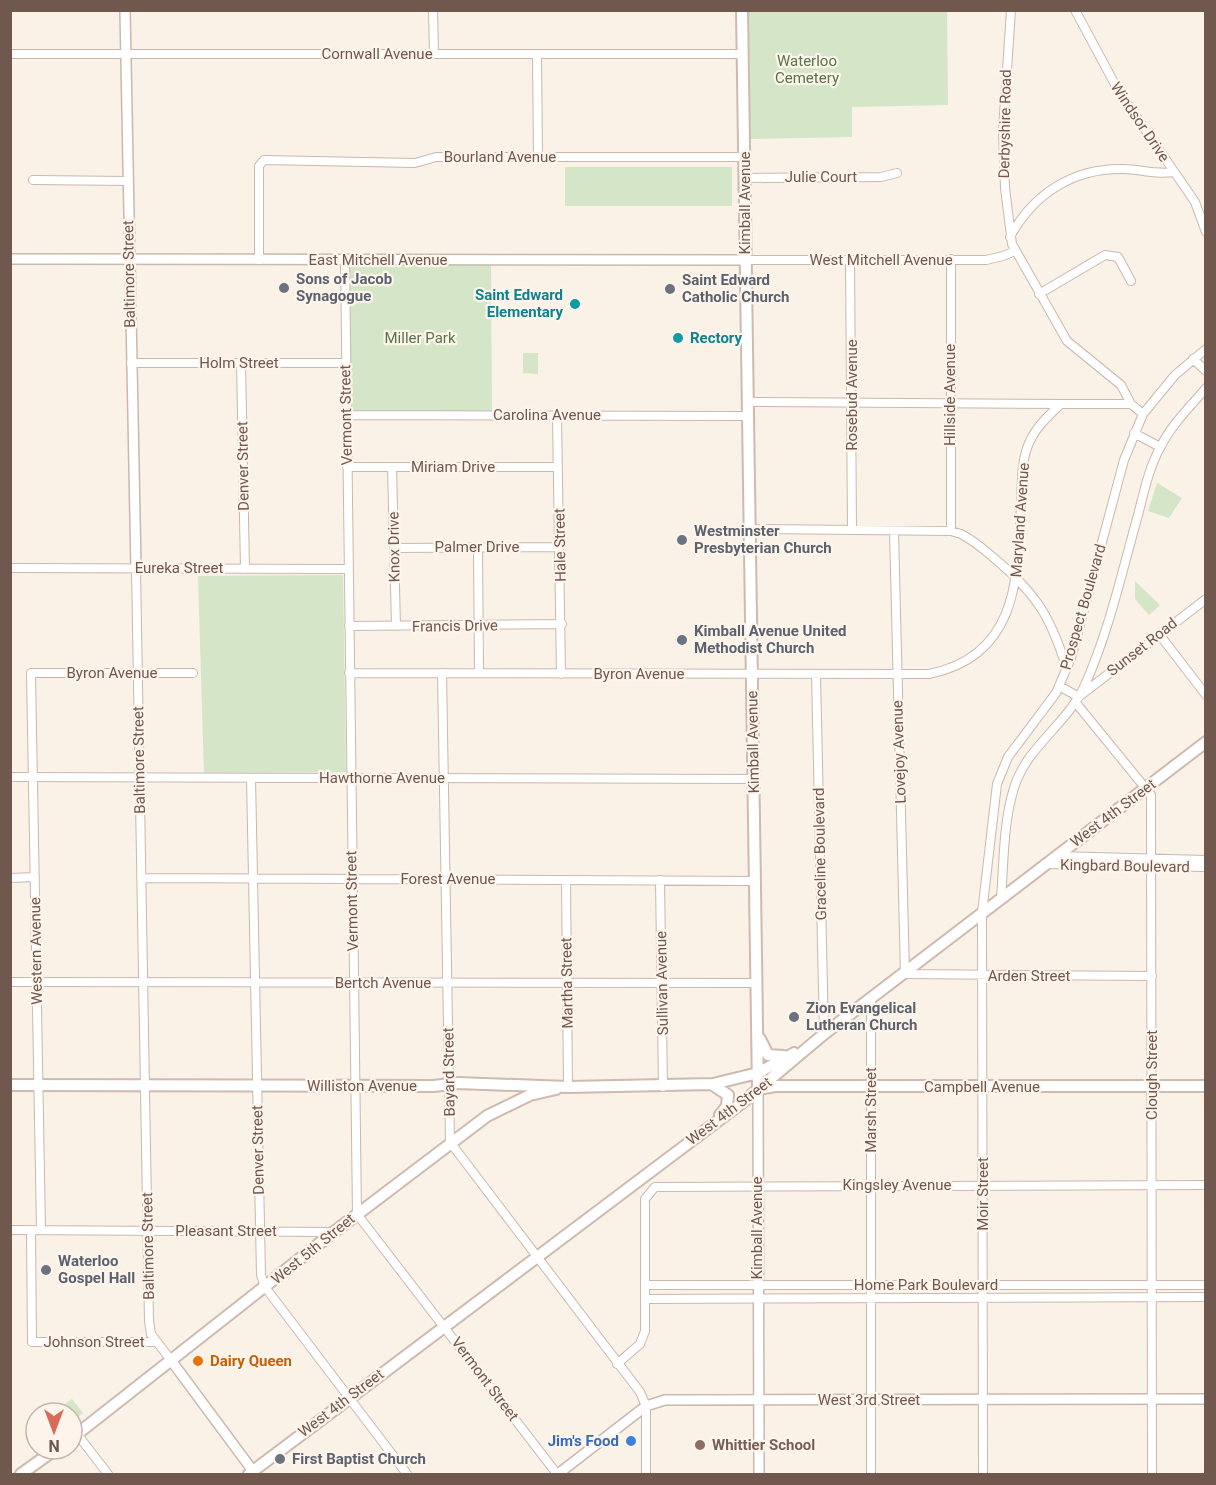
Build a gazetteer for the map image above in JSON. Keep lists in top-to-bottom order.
{
  "streets": {
    "main road": [
      "Kimball Avenue",
      "West 4th Street",
      "Williston Avenue",
      "Campbell Avenue",
      "West 5th Street"
    ],
    "street": [
      "Cornwall Avenue",
      "Windsor Drive",
      "Derbyshire Road",
      "Bourland Avenue",
      "Julie Court",
      "East Mitchell Avenue",
      "West Mitchell Avenue",
      "Baltimore Street",
      "Holm Street",
      "Rosebud Avenue",
      "Hillside Avenue",
      "Vermont Street",
      "Carolina Avenue",
      "Denver Street",
      "Miriam Drive",
      "Maryland Avenue",
      "Hale Street",
      "Knox Drive",
      "Palmer Drive",
      "Eureka Street",
      "Prospect Boulevard",
      "Francis Drive",
      "Sunset Road",
      "Byron Avenue",
      "Lovejoy Avenue",
      "Hawthorne Avenue",
      "Graceline Boulevard",
      "Kingbard Boulevard",
      "Forest Avenue",
      "Western Avenue",
      "Arden Street",
      "Bertch Avenue",
      "Martha Street",
      "Sullivan Avenue",
      "Bayard Street",
      "Clough Street",
      "Marsh Street",
      "Kingsley Avenue",
      "Moir Street",
      "Pleasant Street",
      "Home Park Boulevard",
      "Johnson Street",
      "West 3rd Street"
    ]
  },
  "crossings": [
    ["Cornwall Avenue", "Kimball Avenue"],
    ["Cornwall Avenue", "Baltimore Street"],
    ["Derbyshire Road", "West Mitchell Avenue"],
    ["Bourland Avenue", "Kimball Avenue"],
    ["Bourland Avenue", "East Mitchell Avenue"],
    ["Julie Court", "Kimball Avenue"],
    ["Kimball Avenue", "East Mitchell Avenue"],
    ["Kimball Avenue", "West Mitchell Avenue"],
    ["Kimball Avenue", "Carolina Avenue"],
    ["Kimball Avenue", "Byron Avenue"],
    ["Kimball Avenue", "Hawthorne Avenue"],
    ["Kimball Avenue", "West 4th Street"],
    ["Kimball Avenue", "Forest Avenue"],
    ["Kimball Avenue", "Bertch Avenue"],
    ["Kimball Avenue", "Williston Avenue"],
    ["Kimball Avenue", "Campbell Avenue"],
    ["Kimball Avenue", "Kingsley Avenue"],
    ["Kimball Avenue", "Home Park Boulevard"],
    ["Kimball Avenue", "West 3rd Street"],
    ["East Mitchell Avenue", "West Mitchell Avenue"],
    ["East Mitchell Avenue", "Baltimore Street"],
    ["East Mitchell Avenue", "Vermont Street"],
    ["West Mitchell Avenue", "Rosebud Avenue"],
    ["West Mitchell Avenue", "Hillside Avenue"],
    ["Baltimore Street", "Holm Street"],
    ["Baltimore Street", "Eureka Street"],
    ["Baltimore Street", "Byron Avenue"],
    ["Baltimore Street", "Hawthorne Avenue"],
    ["Baltimore Street", "West 4th Street"],
    ["Baltimore Street", "Forest Avenue"],
    ["Baltimore Street", "Bertch Avenue"],
    ["Baltimore Street", "Williston Avenue"],
    ["Baltimore Street", "Pleasant Street"],
    ["Baltimore Street", "West 5th Street"],
    ["Baltimore Street", "Johnson Street"],
    ["Holm Street", "Vermont Street"],
    ["Holm Street", "Denver Street"],
    ["Vermont Street", "Carolina Avenue"],
    ["Vermont Street", "Miriam Drive"],
    ["Vermont Street", "Eureka Street"],
    ["Vermont Street", "Francis Drive"],
    ["Vermont Street", "Byron Avenue"],
    ["Vermont Street", "Hawthorne Avenue"],
    ["Vermont Street", "West 4th Street"],
    ["Vermont Street", "Forest Avenue"],
    ["Vermont Street", "Bertch Avenue"],
    ["Vermont Street", "Williston Avenue"],
    ["Vermont Street", "West 5th Street"],
    ["Vermont Street", "West 3rd Street"],
    ["Carolina Avenue", "Hale Street"],
    ["Denver Street", "Eureka Street"],
    ["Denver Street", "Hawthorne Avenue"],
    ["Denver Street", "West 4th Street"],
    ["Denver Street", "Forest Avenue"],
    ["Denver Street", "Bertch Avenue"],
    ["Denver Street", "Williston Avenue"],
    ["Denver Street", "Pleasant Street"],
    ["Denver Street", "West 5th Street"],
    ["Miriam Drive", "Hale Street"],
    ["Miriam Drive", "Knox Drive"],
    ["Maryland Avenue", "Byron Avenue"],
    ["Hale Street", "Palmer Drive"],
    ["Hale Street", "Francis Drive"],
    ["Hale Street", "Byron Avenue"],
    ["Knox Drive", "Palmer Drive"],
    ["Knox Drive", "Francis Drive"],
    ["Prospect Boulevard", "Sunset Road"],
    ["Prospect Boulevard", "West 4th Street"],
    ["Prospect Boulevard", "Clough Street"],
    ["Prospect Boulevard", "Moir Street"],
    ["Sunset Road", "Clough Street"],
    ["Byron Avenue", "Lovejoy Avenue"],
    ["Byron Avenue", "Graceline Boulevard"],
    ["Byron Avenue", "Western Avenue"],
    ["Byron Avenue", "Bayard Street"],
    ["Lovejoy Avenue", "West 4th Street"],
    ["Lovejoy Avenue", "Arden Street"],
    ["Hawthorne Avenue", "Western Avenue"],
    ["Hawthorne Avenue", "Bayard Street"],
    ["West 4th Street", "Graceline Boulevard"],
    ["West 4th Street", "Kingbard Boulevard"],
    ["West 4th Street", "Arden Street"],
    ["West 4th Street", "Clough Street"],
    ["West 4th Street", "Williston Avenue"],
    ["West 4th Street", "Campbell Avenue"],
    ["West 4th Street", "Marsh Street"],
    ["West 4th Street", "Moir Street"],
    ["Graceline Boulevard", "Williston Avenue"],
    ["Kingbard Boulevard", "Clough Street"],
    ["Forest Avenue", "Martha Street"],
    ["Forest Avenue", "Sullivan Avenue"],
    ["Forest Avenue", "Bayard Street"],
    ["Western Avenue", "Bertch Avenue"],
    ["Western Avenue", "Williston Avenue"],
    ["Western Avenue", "Pleasant Street"],
    ["Arden Street", "Clough Street"],
    ["Arden Street", "Moir Street"],
    ["Bertch Avenue", "Martha Street"],
    ["Bertch Avenue", "Sullivan Avenue"],
    ["Bertch Avenue", "Bayard Street"],
    ["Martha Street", "Williston Avenue"],
    ["Martha Street", "West 5th Street"],
    ["Sullivan Avenue", "Williston Avenue"],
    ["Bayard Street", "Williston Avenue"],
    ["Bayard Street", "West 5th Street"],
    ["Clough Street", "Campbell Avenue"],
    ["Clough Street", "Kingsley Avenue"],
    ["Clough Street", "Home Park Boulevard"],
    ["Clough Street", "West 3rd Street"],
    ["Williston Avenue", "West 5th Street"],
    ["Campbell Avenue", "Marsh Street"],
    ["Campbell Avenue", "Moir Street"],
    ["Marsh Street", "Kingsley Avenue"],
    ["Marsh Street", "Home Park Boulevard"],
    ["Marsh Street", "West 3rd Street"],
    ["Kingsley Avenue", "Moir Street"],
    ["Kingsley Avenue", "Home Park Boulevard"],
    ["Moir Street", "Home Park Boulevard"],
    ["Moir Street", "West 3rd Street"],
    ["Pleasant Street", "West 5th Street"],
    ["Pleasant Street", "Johnson Street"]
  ],
  "parks": ["Waterloo Cemetery", "Miller Park"],
  "places": [
    "Sons of Jacob Synagogue",
    "Saint Edward Catholic Church",
    "Saint Edward Elementary",
    "Rectory",
    "Westminster Presbyterian Church",
    "Kimball Avenue United Methodist Church",
    "Zion Evangelical Lutheran Church",
    "Waterloo Gospel Hall",
    "Dairy Queen",
    "Jim's Food",
    "Whittier School",
    "First Baptist Church"
  ],
  "north": "bottom"
}
